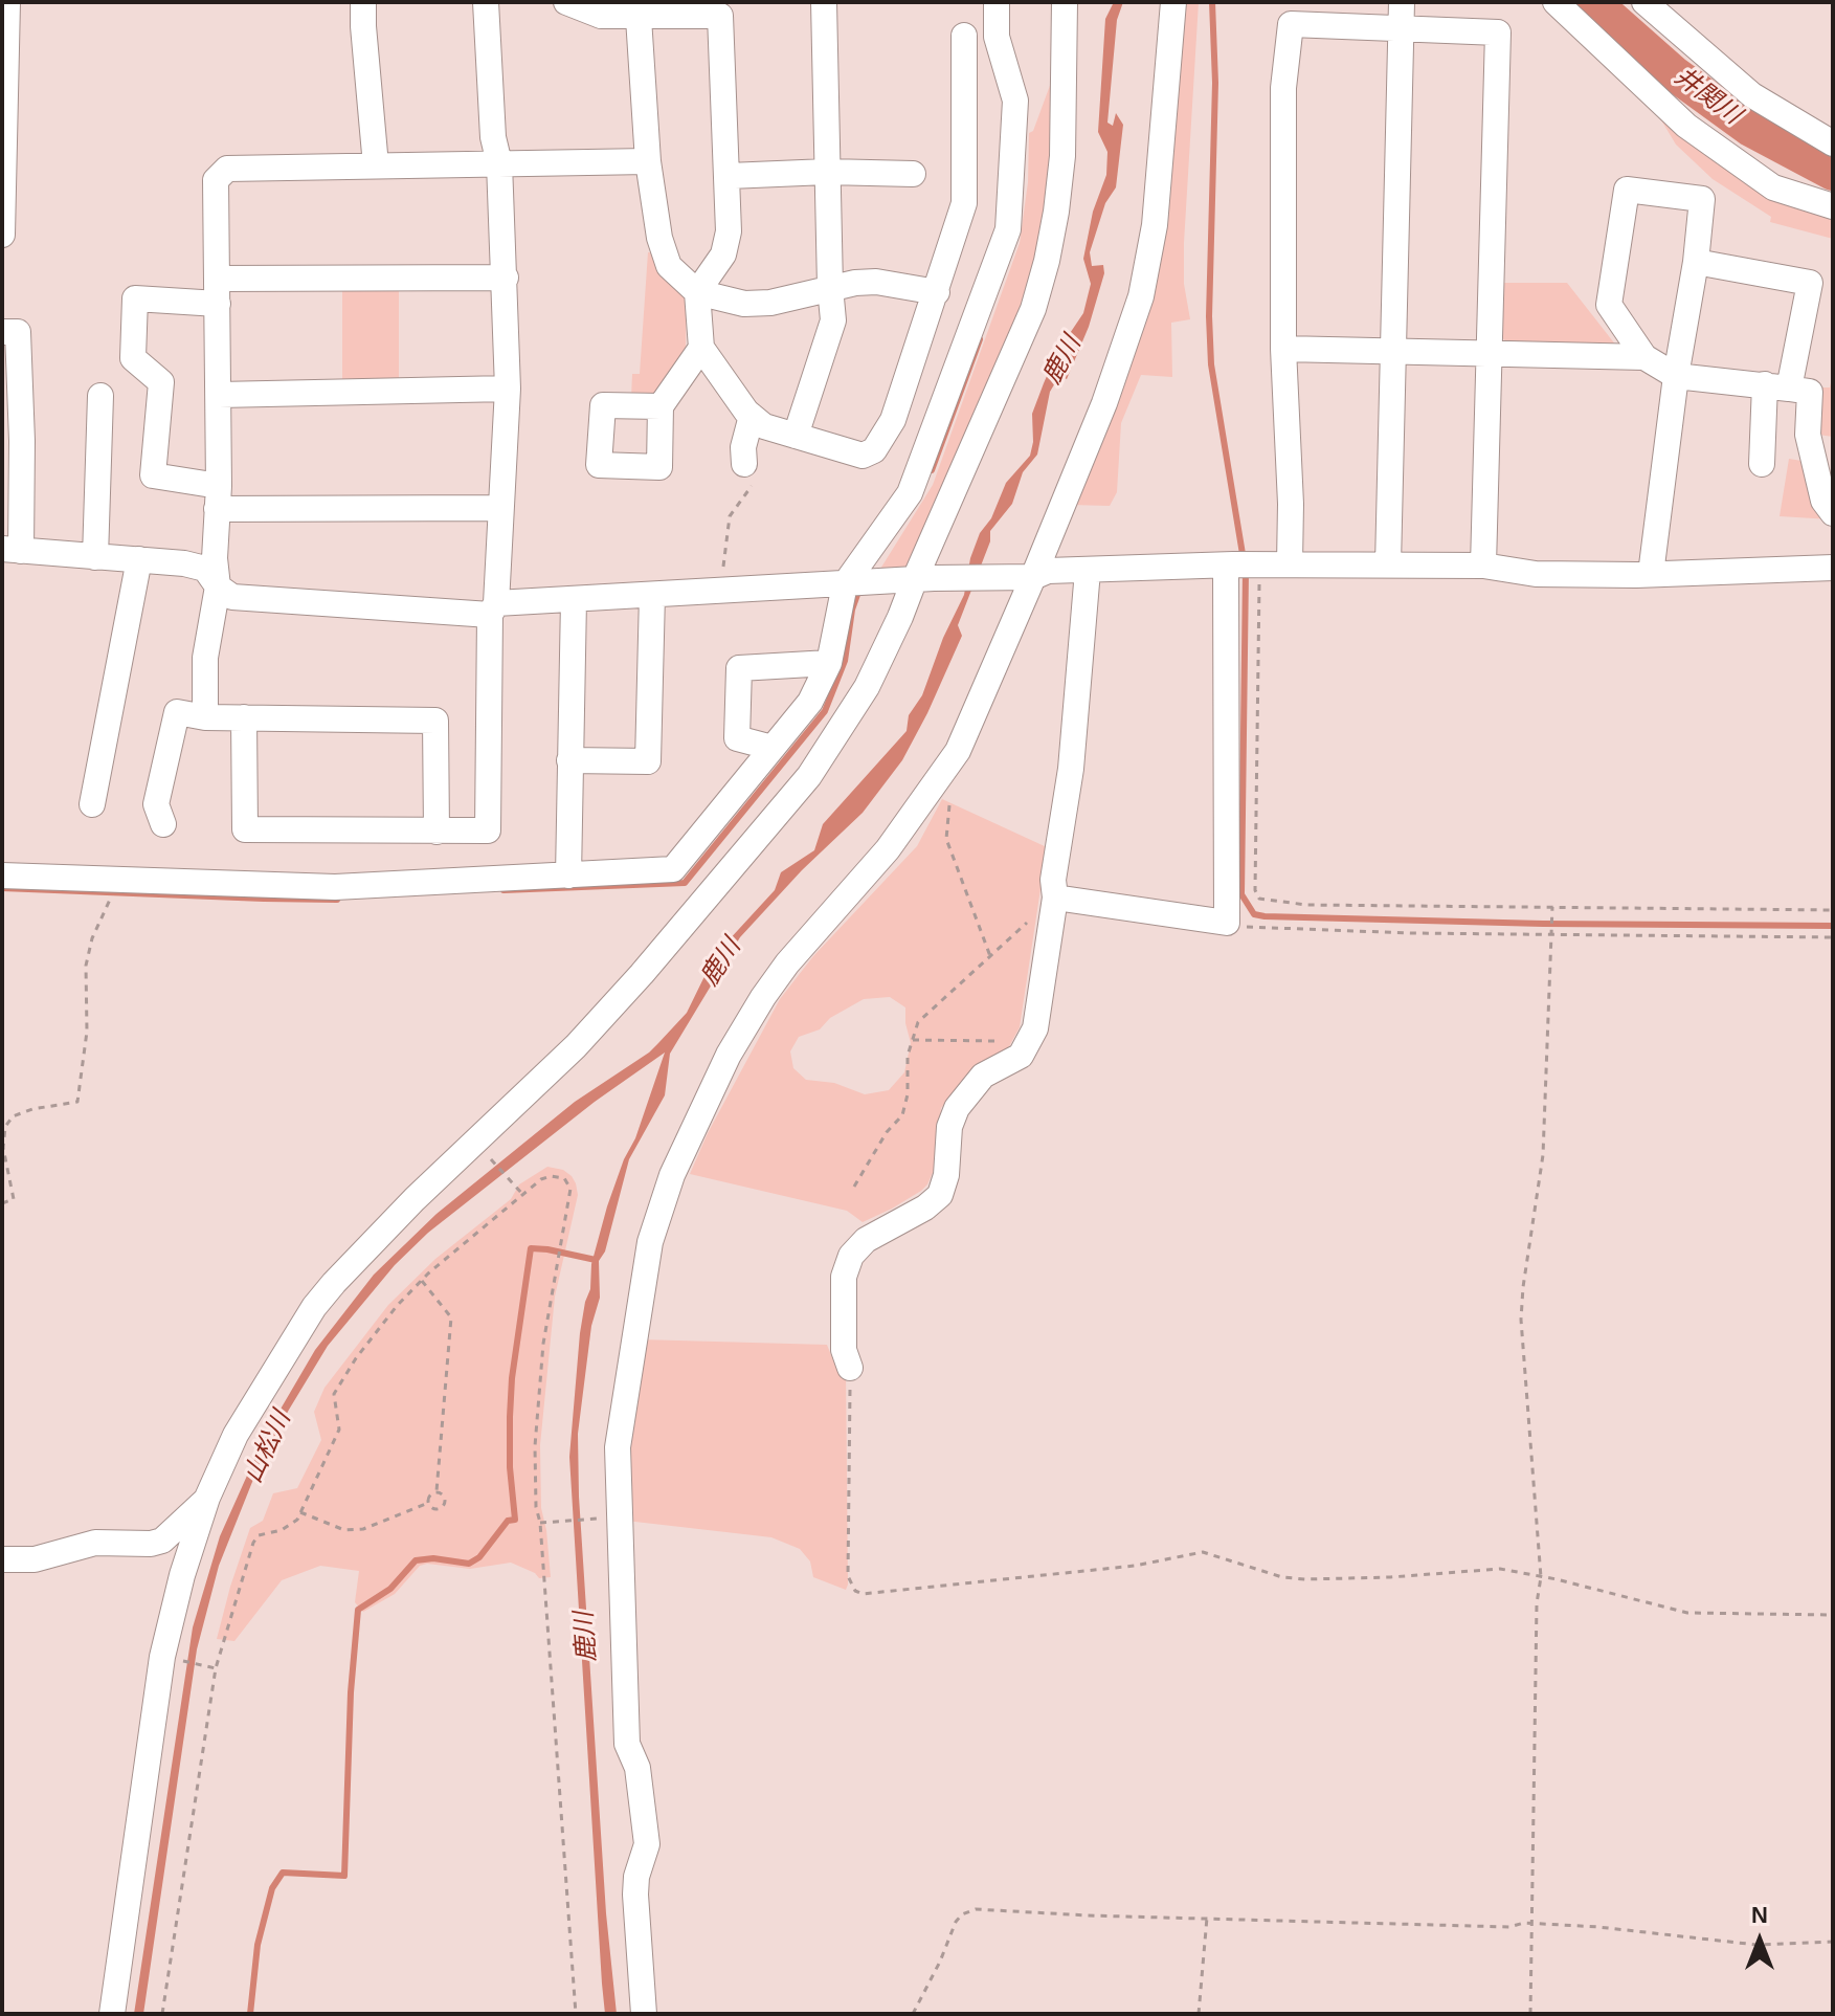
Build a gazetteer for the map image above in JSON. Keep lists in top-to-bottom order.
{
  "water": ["井関川", "鹿川", "山松川"],
  "north": "top"
}
